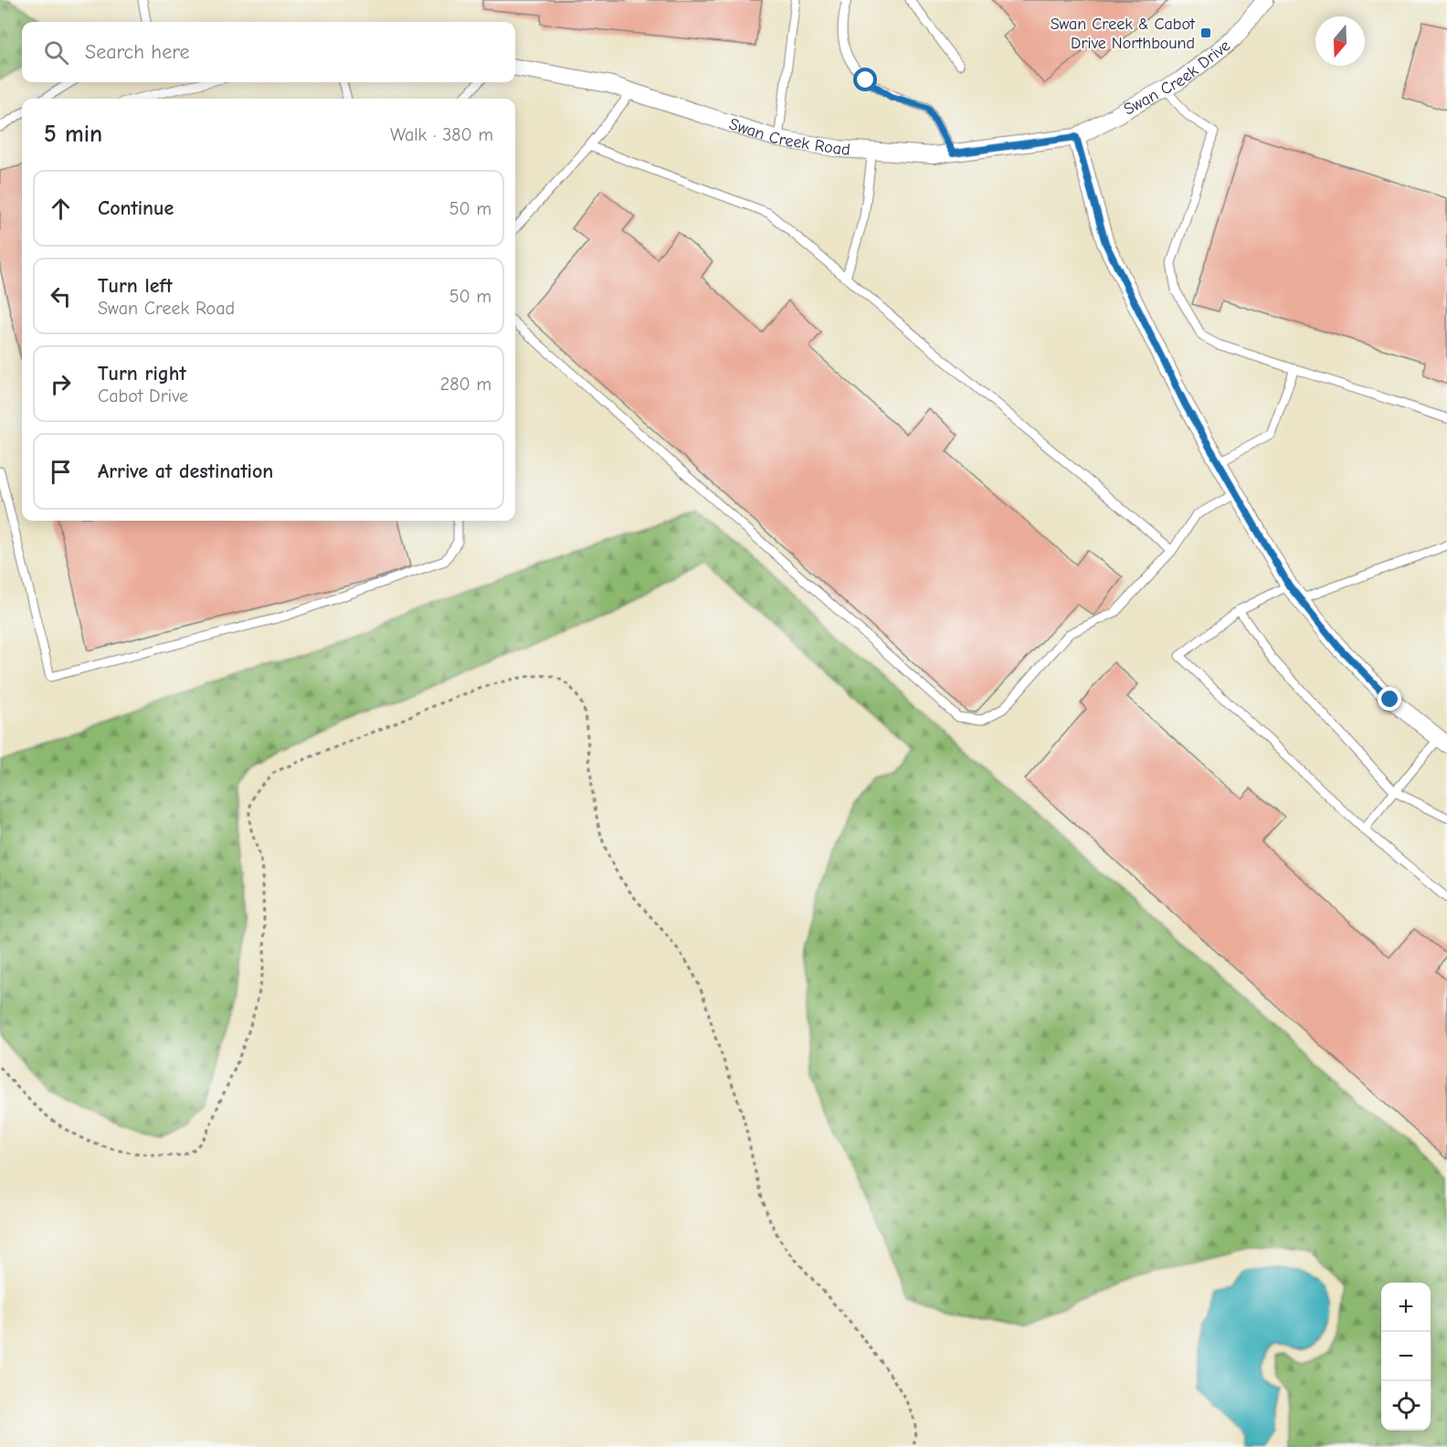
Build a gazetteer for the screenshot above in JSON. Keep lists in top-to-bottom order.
{
  "streets": {
    "street": ["Swan Creek Drive", "Swan Creek Road"]
  },
  "crossings": [
    ["Swan Creek Drive", "Swan Creek Road"]
  ],
  "places": {
    "transit": ["Swan Creek & Cabot Drive Northbound"]
  },
  "north": "bottom",
  "page": {
    "search": "Search here",
    "heading": ["5 min", "Walk · 380 m"],
    "list": [
      ["Continue", "50 m"],
      ["Turn left", "Swan Creek Road", "50 m"],
      ["Turn right", "Cabot Drive", "280 m"],
      "Arrive at destination"
    ],
    "map_buttons": ["+", "−"]
  }
}
